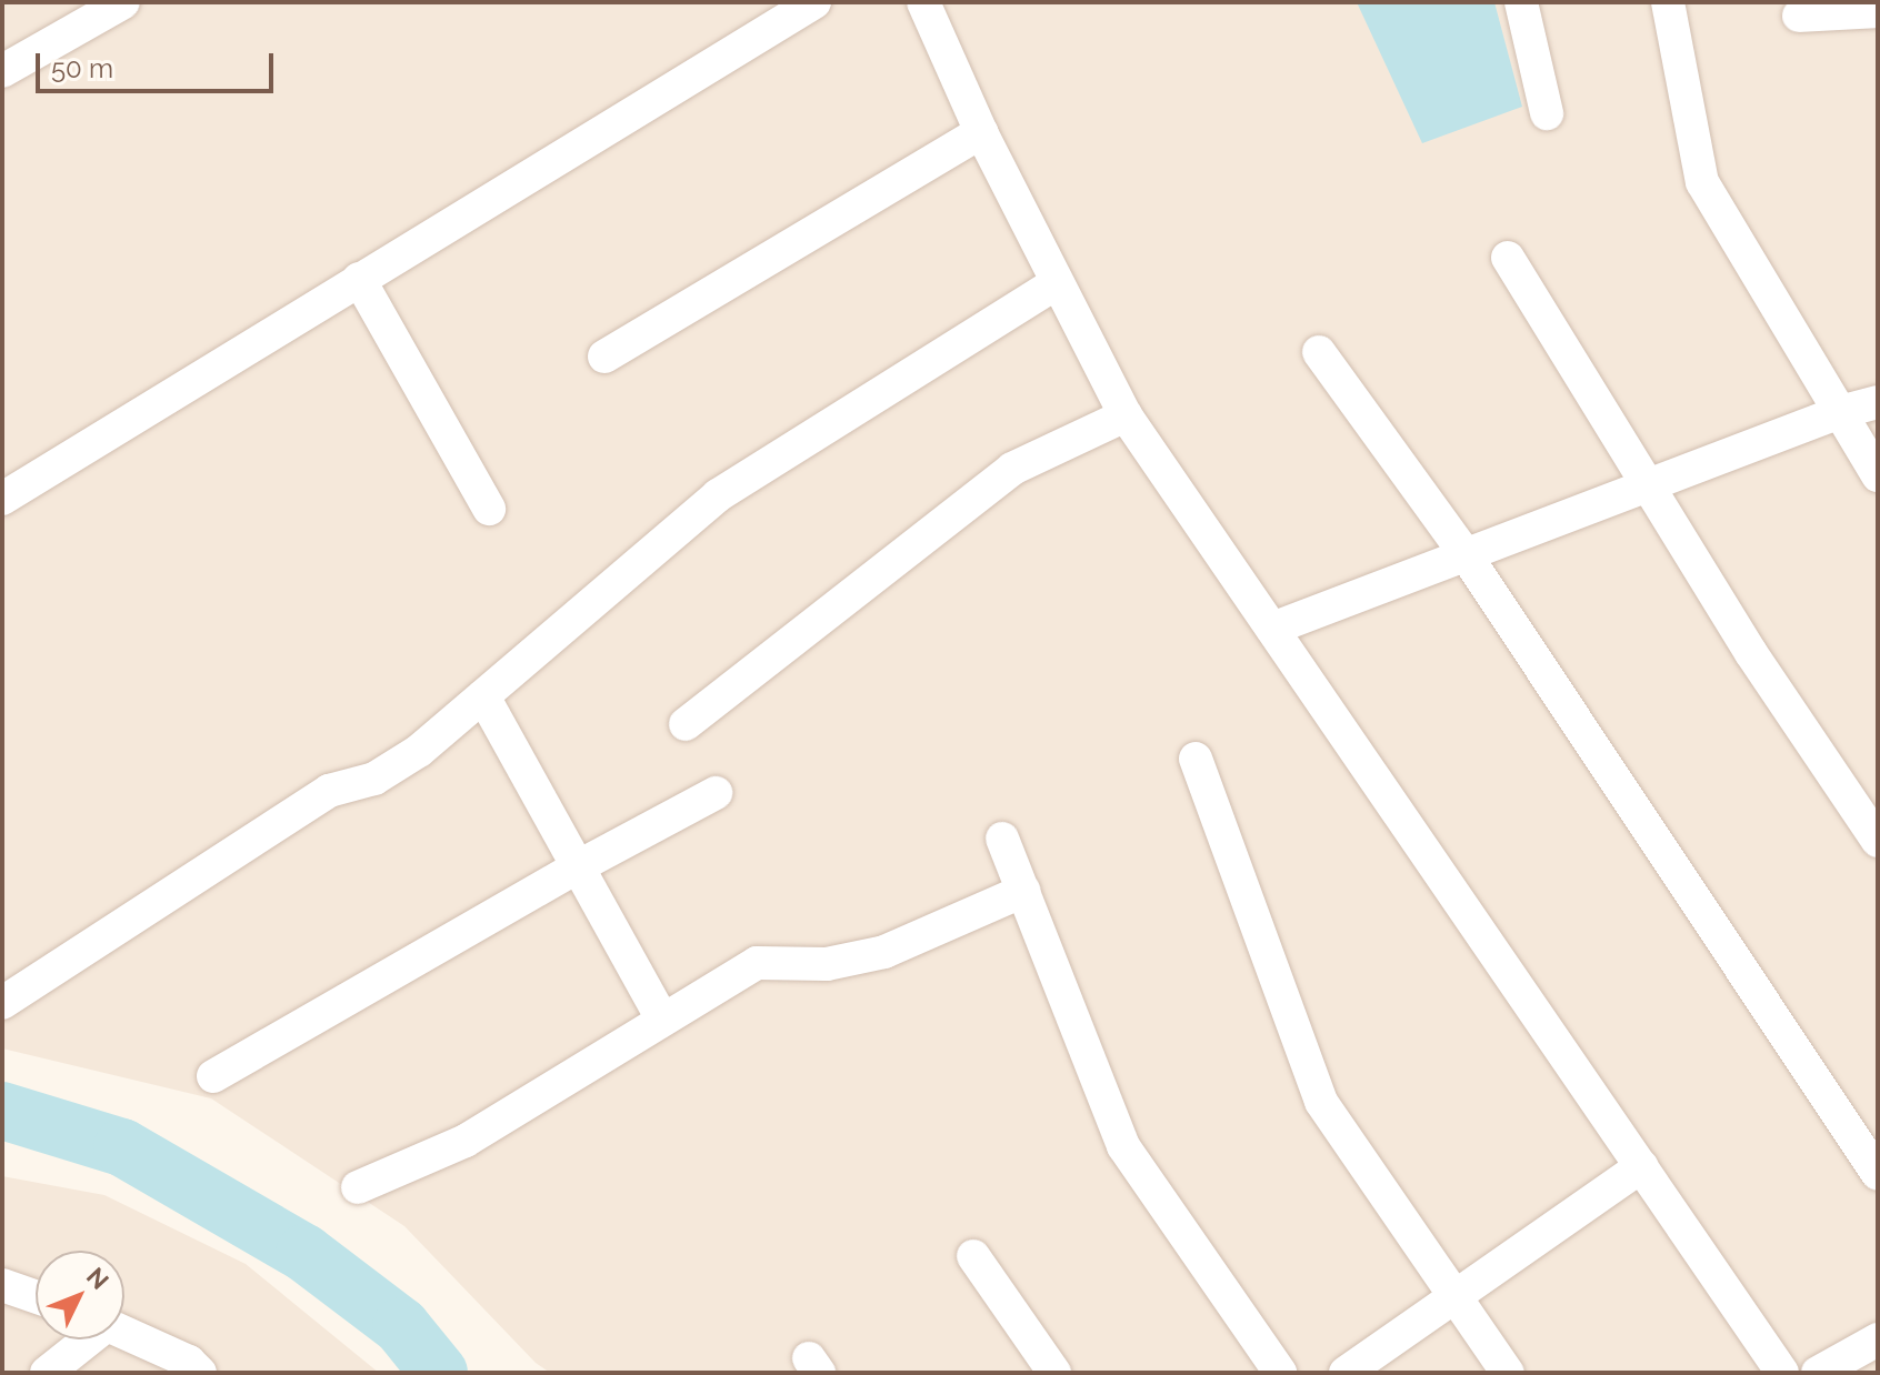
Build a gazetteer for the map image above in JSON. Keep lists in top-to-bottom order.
{
  "scale_bar": "50 m",
  "north": "top right"
}
